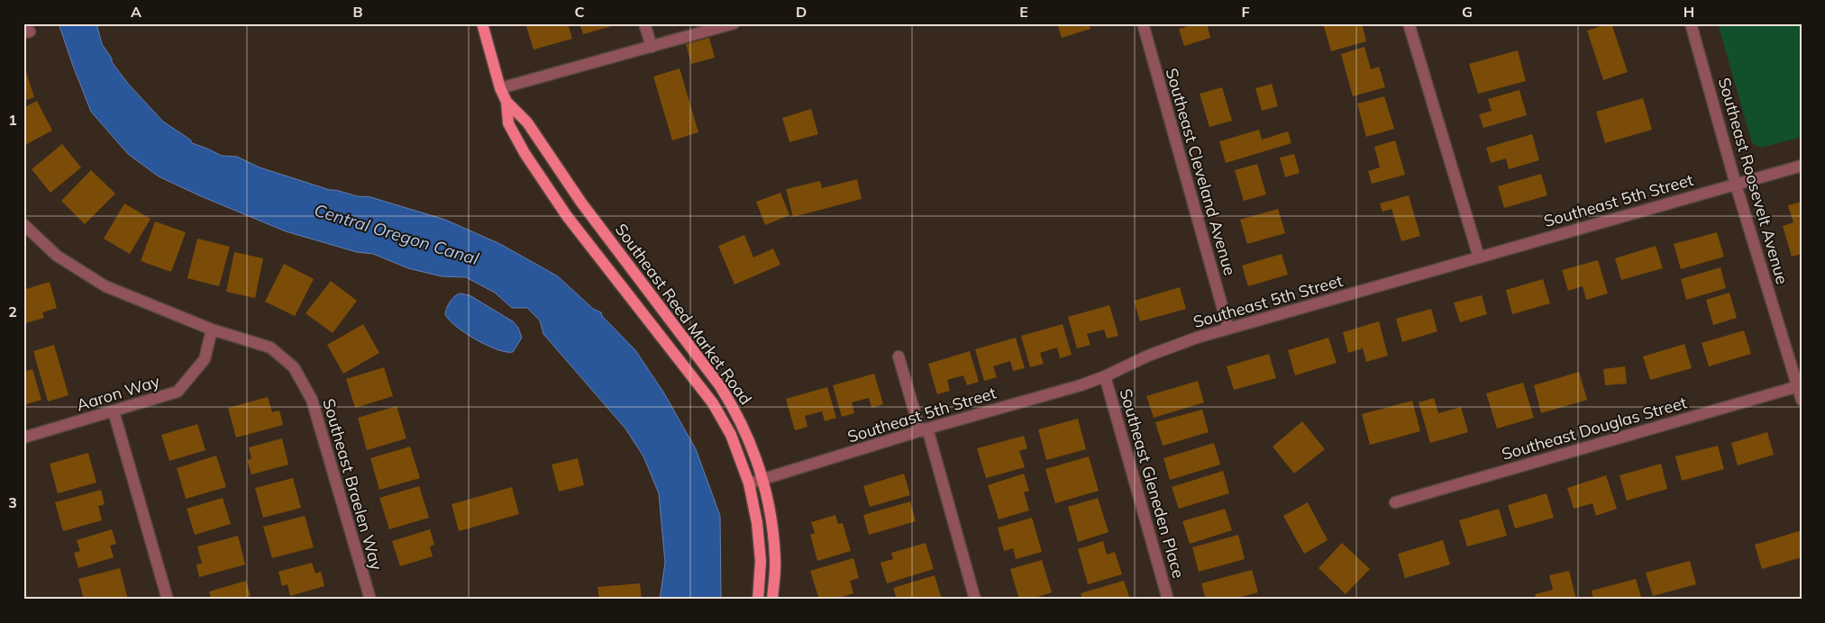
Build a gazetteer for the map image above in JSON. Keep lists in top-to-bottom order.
{
  "streets": {
    "main road": ["Southeast Reed Market Road"],
    "street": [
      "Southeast Cleveland Avenue",
      "Southeast Roosevelt Avenue",
      "Southeast 5th Street",
      "Aaron Way",
      "Southeast Douglas Street",
      "Southeast Gleneden Place",
      "Southeast Braelen Way"
    ]
  },
  "crossings": [
    ["Southeast Cleveland Avenue", "Southeast 5th Street"],
    ["Southeast Roosevelt Avenue", "Southeast 5th Street"],
    ["Southeast Roosevelt Avenue", "Southeast Douglas Street"],
    ["Southeast 5th Street", "Southeast Reed Market Road"],
    ["Southeast 5th Street", "Southeast Gleneden Place"],
    ["Aaron Way", "Southeast Braelen Way"]
  ],
  "water": ["Central Oregon Canal"],
  "grid": {
    "columns": [
      "A",
      "B",
      "C",
      "D",
      "E",
      "F",
      "G",
      "H"
    ],
    "rows": ["1", "2", "3"]
  }
}
